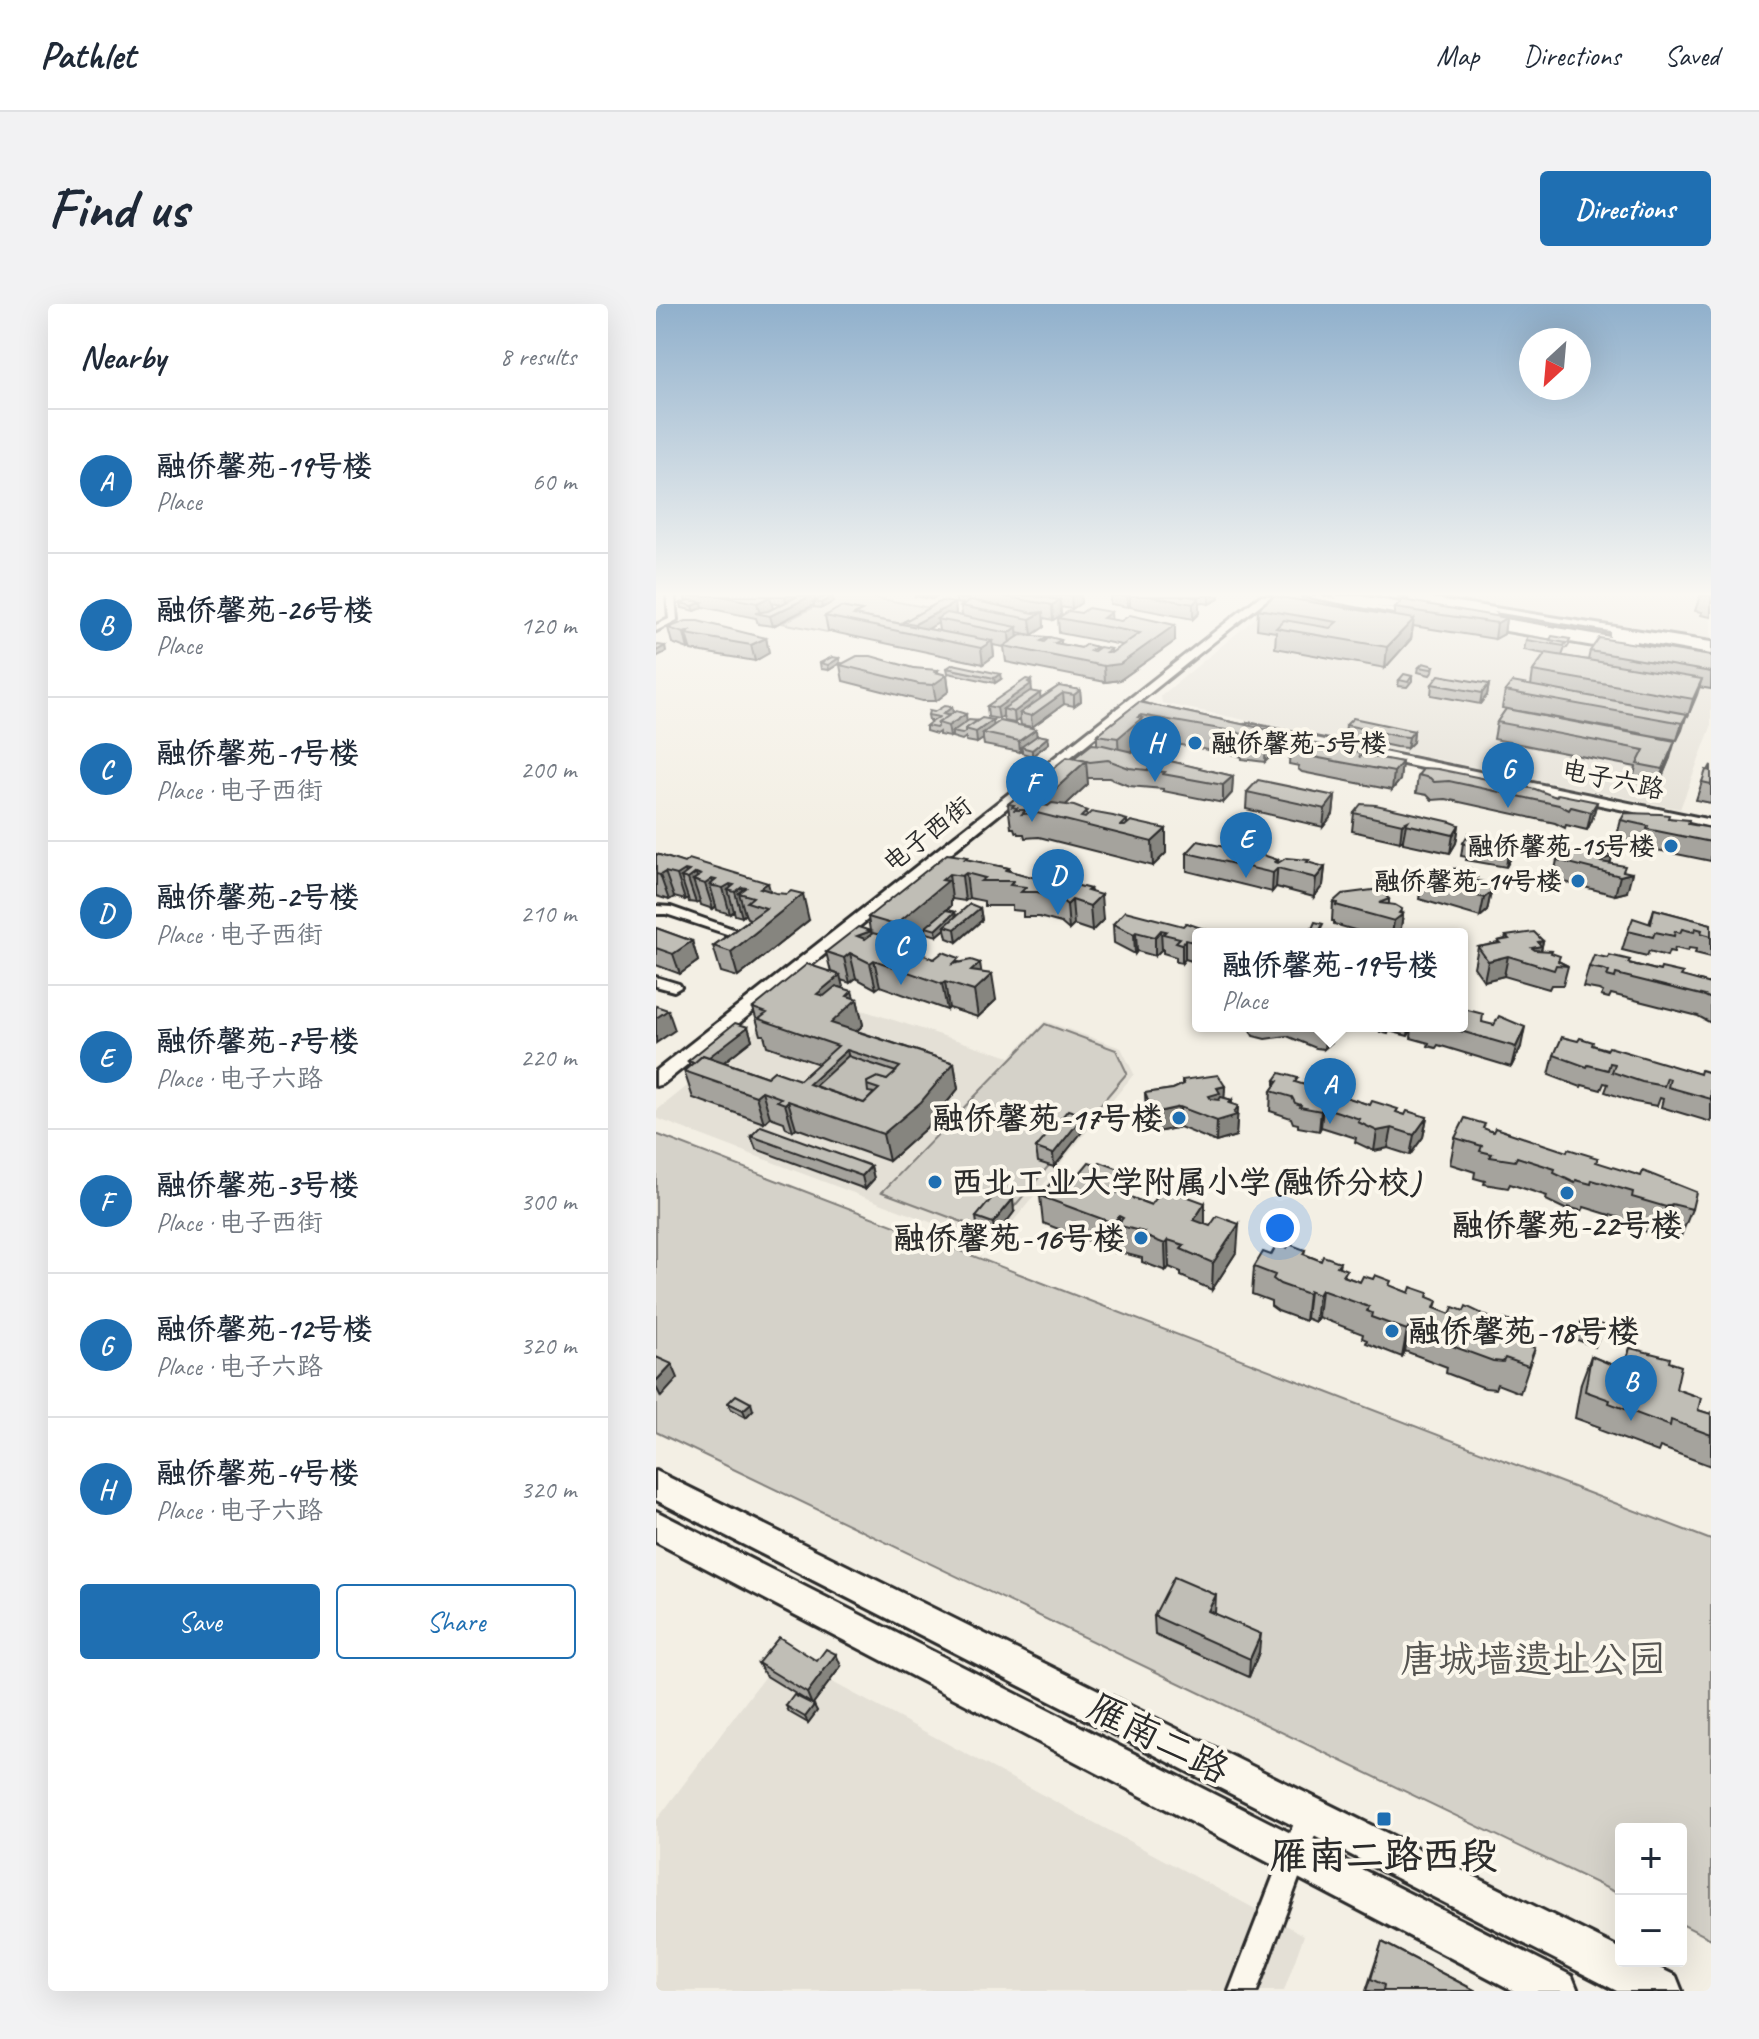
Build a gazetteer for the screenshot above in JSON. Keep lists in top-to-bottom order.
{
  "streets": {
    "main road": ["雁南二路"],
    "street": ["电子六路", "电子西街"]
  },
  "parks": ["唐城墙遗址公园"],
  "places": {
    "other": [
      "融侨馨苑-5号楼",
      "融侨馨苑-15号楼",
      "融侨馨苑-14号楼",
      "融侨馨苑-17号楼",
      "西北工业大学附属小学(融侨分校)",
      "融侨馨苑-22号楼",
      "融侨馨苑-16号楼",
      "融侨馨苑-18号楼"
    ],
    "transit": ["雁南二路西段"]
  },
  "north": "bottom left",
  "page": {
    "header": "Pathlet",
    "nav": ["Map", "Directions", "Saved"],
    "buttons": [
      "Directions",
      ["Save", "Share"]
    ],
    "title": "Find us",
    "heading": ["Nearby", "8 results"],
    "list": [
      {
        "mark": "A",
        "name": "融侨馨苑-19号楼",
        "note": "Place",
        "value": "60 m"
      },
      {
        "mark": "B",
        "name": "融侨馨苑-26号楼",
        "note": "Place",
        "value": "120 m"
      },
      {
        "mark": "C",
        "name": "融侨馨苑-1号楼",
        "note": "Place · 电子西街",
        "value": "200 m"
      },
      {
        "mark": "D",
        "name": "融侨馨苑-2号楼",
        "note": "Place · 电子西街",
        "value": "210 m"
      },
      {
        "mark": "E",
        "name": "融侨馨苑-7号楼",
        "note": "Place · 电子六路",
        "value": "220 m"
      },
      {
        "mark": "F",
        "name": "融侨馨苑-3号楼",
        "note": "Place · 电子西街",
        "value": "300 m"
      },
      {
        "mark": "G",
        "name": "融侨馨苑-12号楼",
        "note": "Place · 电子六路",
        "value": "320 m"
      },
      {
        "mark": "H",
        "name": "融侨馨苑-4号楼",
        "note": "Place · 电子六路",
        "value": "320 m"
      }
    ],
    "pins": [
      "H",
      "G",
      "F",
      "E",
      "D",
      "C",
      "A",
      "B"
    ],
    "popup": ["融侨馨苑-19号楼", "Place"],
    "map_buttons": ["+", "−"]
  }
}
